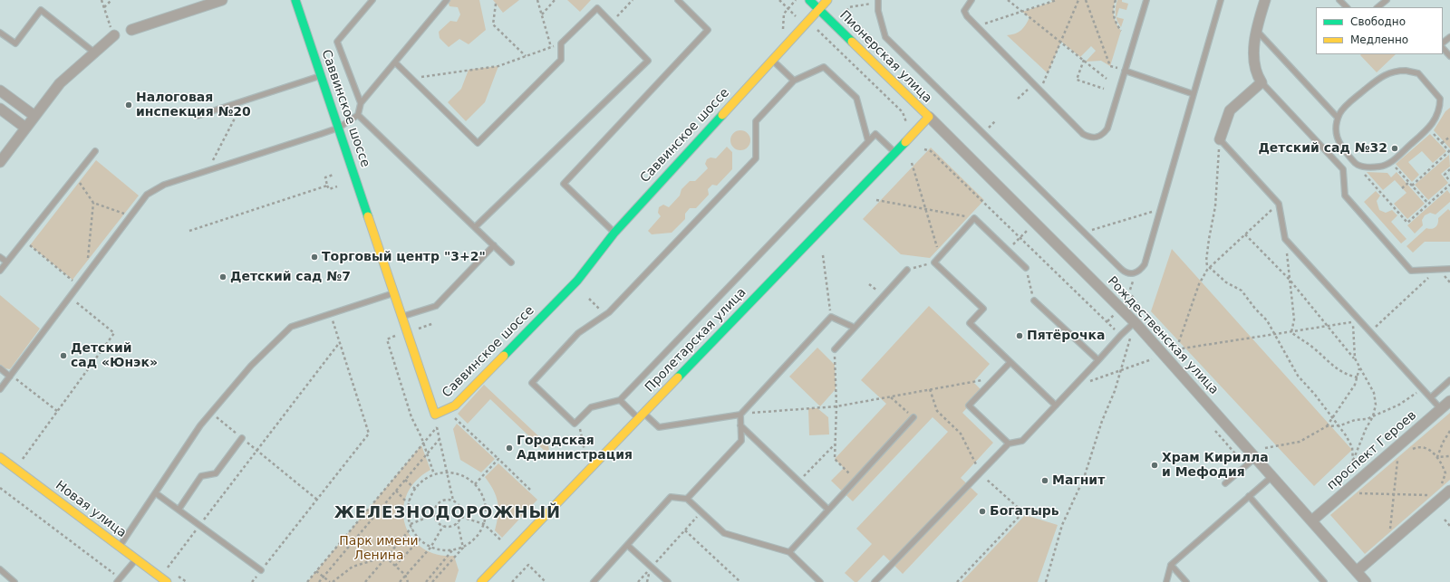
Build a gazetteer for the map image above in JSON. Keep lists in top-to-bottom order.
{
  "streets": {
    "street": [
      "Пионерская улица",
      "Саввинское шоссе",
      "Рождественская улица",
      "Пролетарская улица",
      "проспект Героев",
      "Новая улица"
    ]
  },
  "crossings": [
    ["Пионерская улица", "Саввинское шоссе"],
    ["Пионерская улица", "Рождественская улица"],
    ["Пионерская улица", "Пролетарская улица"],
    ["Рождественская улица", "Пролетарская улица"],
    ["Рождественская улица", "проспект Героев"]
  ],
  "districts": ["ЖЕЛЕЗНОДОРОЖНЫЙ"],
  "parks": ["Парк имени Ленина"],
  "places": [
    "Налоговая инспекция №20",
    "Детский сад №32",
    "Торговый центр \"3+2\"",
    "Детский сад №7",
    "Пятёрочка",
    "Детский сад «Юнэк»",
    "Городская Администрация",
    "Храм Кирилла и Мефодия",
    "Магнит",
    "Богатырь"
  ],
  "legend": ["Свободно", "Медленно"]
}
